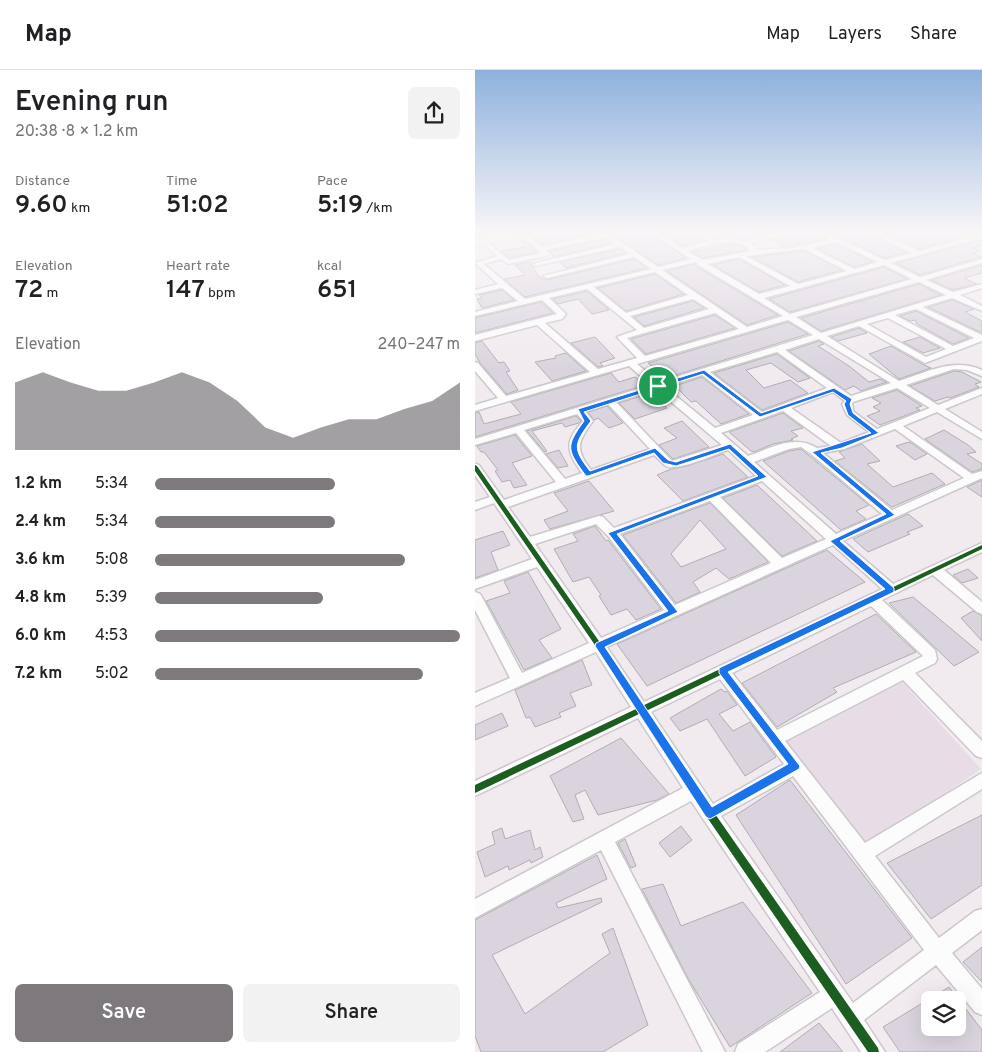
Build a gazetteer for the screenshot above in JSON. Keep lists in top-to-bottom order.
{
  "page": {
    "header": "Map",
    "nav": ["Map", "Layers", "Share"],
    "heading": ["Evening run", "20:38 · 8 × 1.2 km"],
    "stats": [
      ["Distance", "9.60 km"],
      ["Time", "51:02"],
      ["Pace", "5:19 /km"],
      ["Elevation", "72 m"],
      ["Heart rate", "147 bpm"],
      ["kcal", "651"]
    ],
    "chart": ["Elevation", "240–247 m"],
    "list": [
      {
        "name": "1.2 km",
        "note": "5:34"
      },
      {
        "name": "2.4 km",
        "note": "5:34"
      },
      {
        "name": "3.6 km",
        "note": "5:08"
      },
      {
        "name": "4.8 km",
        "note": "5:39"
      },
      {
        "name": "6.0 km",
        "note": "4:53"
      },
      {
        "name": "7.2 km",
        "note": "5:02"
      }
    ],
    "buttons": ["Save", "Share"]
  }
}
